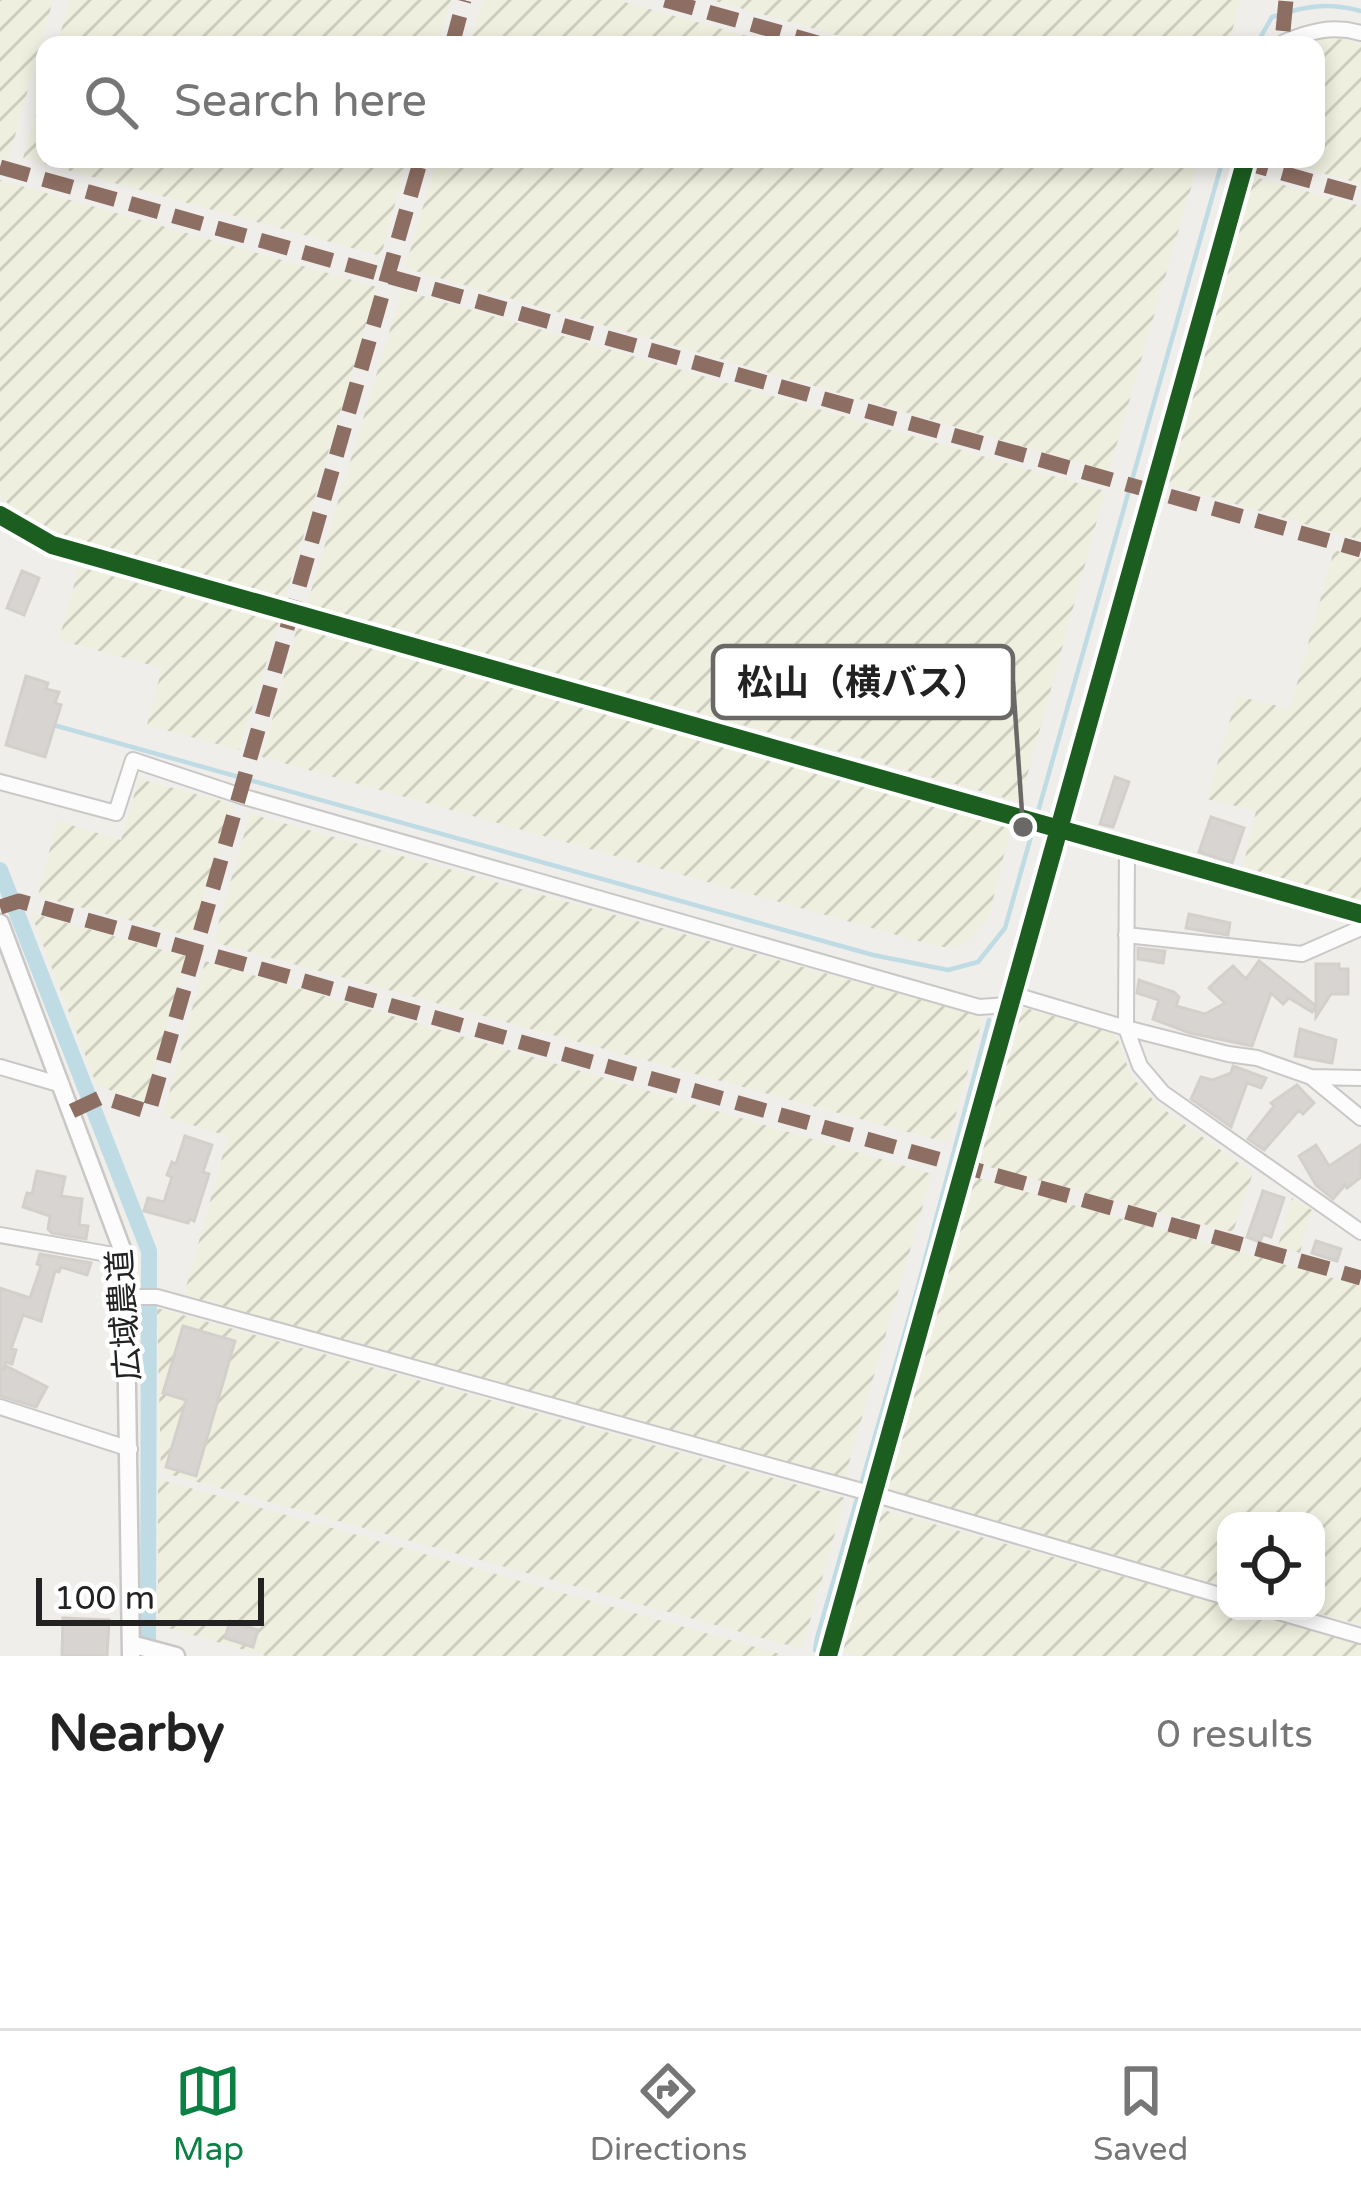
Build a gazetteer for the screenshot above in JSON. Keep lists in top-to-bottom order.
{
  "streets": {
    "street": ["広域農道"]
  },
  "places": ["松山（横バス）"],
  "scale_bar": "100 m",
  "page": {
    "search": "Search here",
    "scale": "100 m",
    "heading": ["Nearby", "0 results"],
    "nav": ["Map", "Directions", "Saved"]
  }
}
